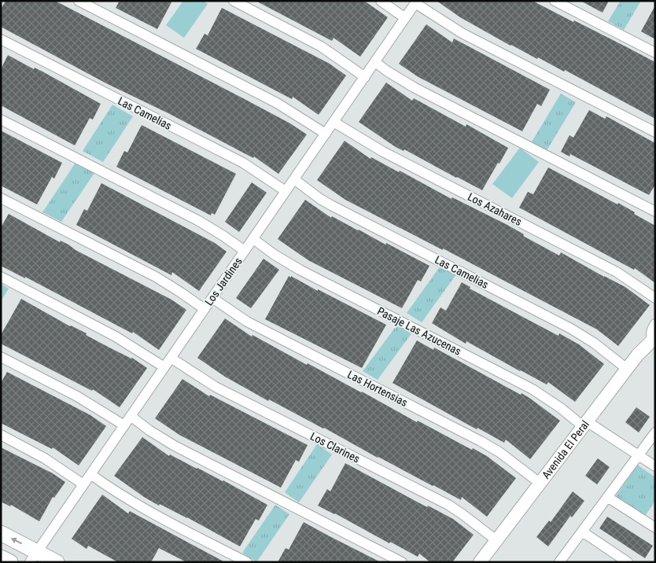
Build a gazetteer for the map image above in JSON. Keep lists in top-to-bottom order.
{
  "streets": {
    "street": [
      "Las Camelias",
      "Los Azahares",
      "Los Jardines",
      "Pasaje Las Azucenas",
      "Las Hortensias",
      "Los Clarines",
      "Avenida El Peral"
    ]
  },
  "crossings": [
    ["Las Camelias", "Los Jardines"],
    ["Las Camelias", "Avenida El Peral"],
    ["Los Azahares", "Los Jardines"],
    ["Los Jardines", "Pasaje Las Azucenas"],
    ["Los Jardines", "Las Hortensias"],
    ["Los Jardines", "Los Clarines"],
    ["Pasaje Las Azucenas", "Avenida El Peral"],
    ["Las Hortensias", "Avenida El Peral"],
    ["Los Clarines", "Avenida El Peral"]
  ]
}
